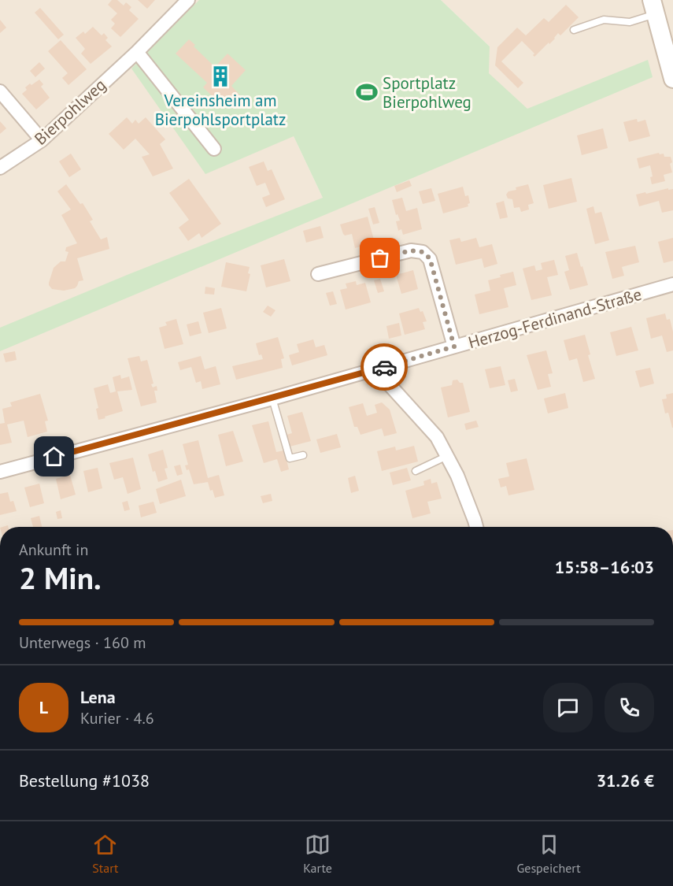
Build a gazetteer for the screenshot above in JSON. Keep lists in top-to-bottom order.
{
  "streets": {
    "street": ["Bierpohlweg", "Herzog-Ferdinand-Straße"]
  },
  "places": {
    "building": ["Vereinsheim am Bierpohlsportplatz"],
    "sports": ["Sportplatz Bierpohlweg"]
  },
  "page": {
    "heading": ["2 Min.", "Ankunft in", "15:58–16:03"],
    "panel": [
      "Lena",
      "Kurier · 4.6",
      "Bestellung #1038",
      "31.26 €"
    ],
    "bar": "Unterwegs · 160 m",
    "round": "L",
    "tabs": ["Start", "Karte", "Gespeichert"]
  }
}
